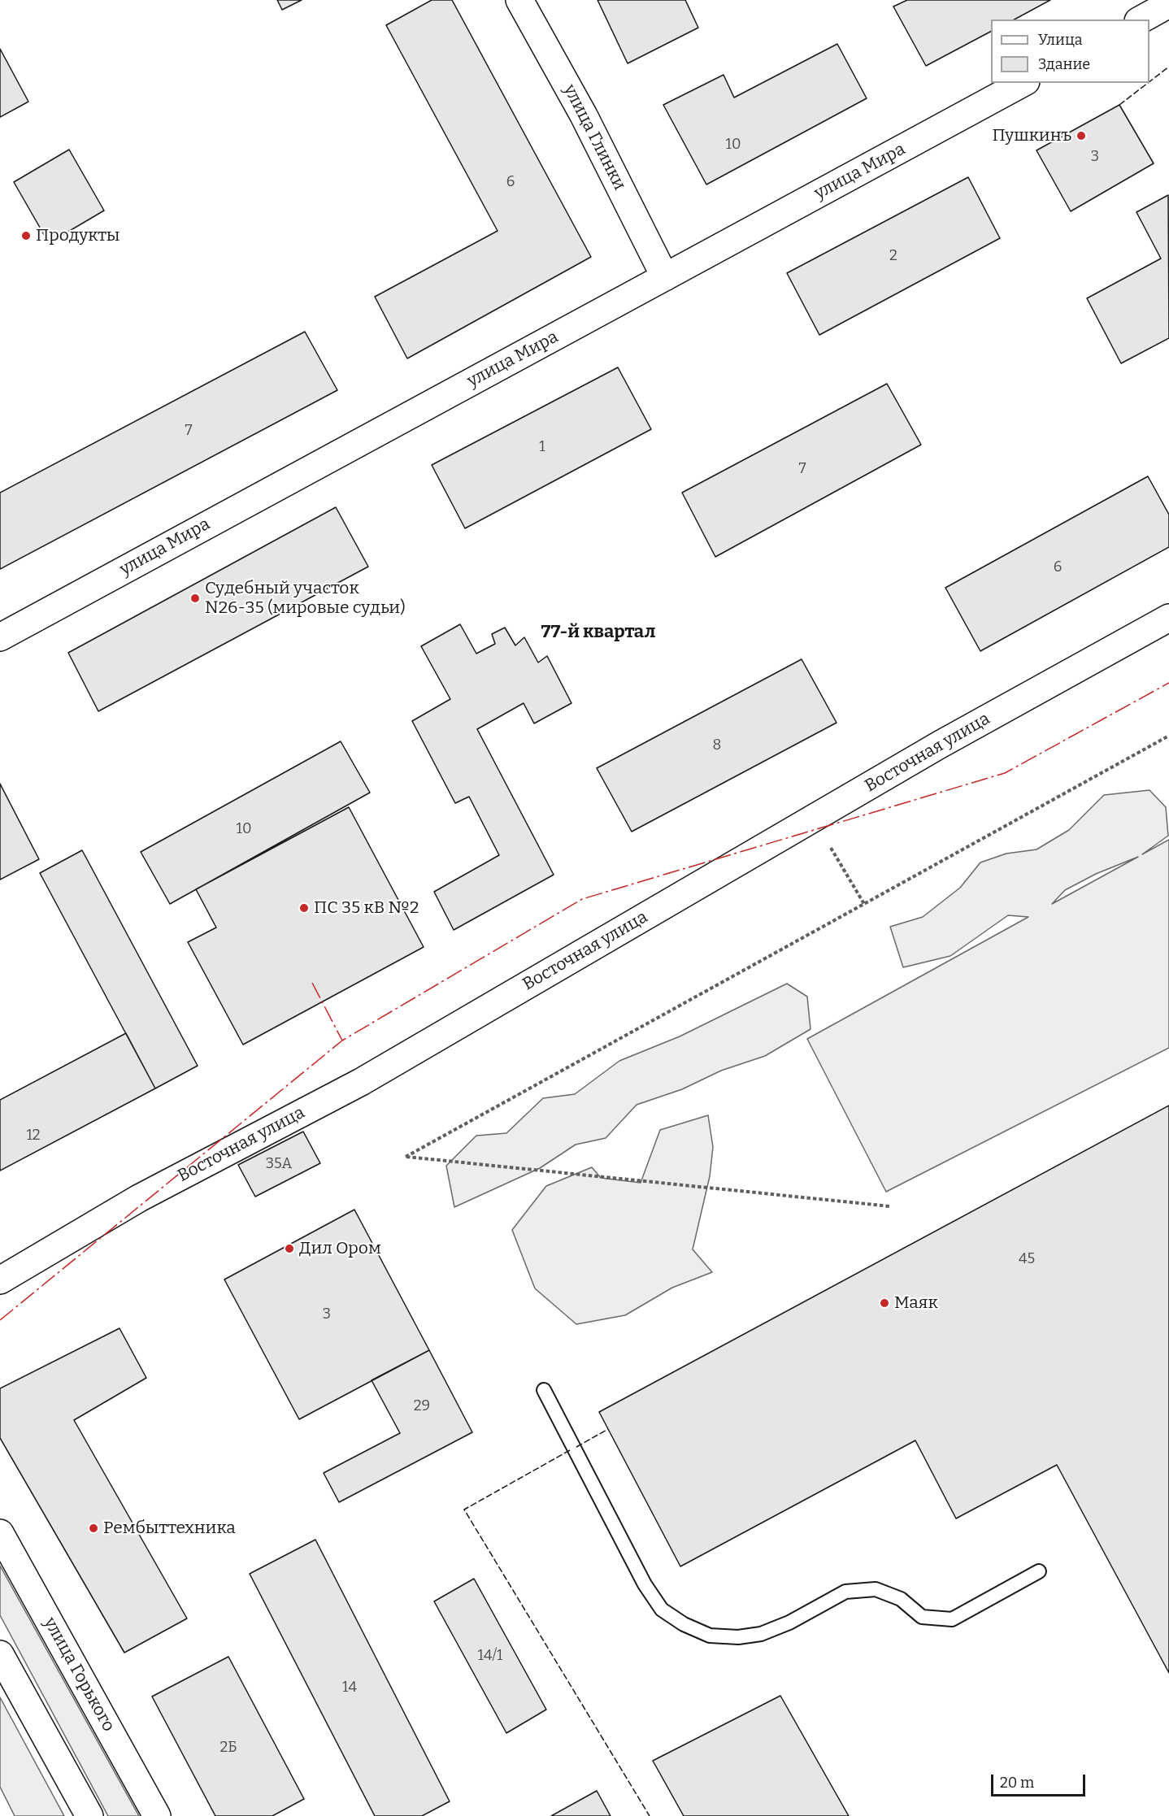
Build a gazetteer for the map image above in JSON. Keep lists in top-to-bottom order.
{
  "streets": {
    "street": [
      "улица Глинки",
      "улица Мира",
      "Восточная улица",
      "улица Горького"
    ]
  },
  "crossings": [
    ["улица Глинки", "улица Мира"]
  ],
  "districts": ["77-й квартал"],
  "places": [
    "Пушкинъ",
    "Продукты",
    "Судебный участок N26-35 (мировые судьи)",
    "ПС 35 кВ №2",
    "Дил Ором",
    "Маяк",
    "Рембыттехника"
  ],
  "house_numbers": [
    "10",
    "3",
    "6",
    "2",
    "7",
    "1",
    "7",
    "6",
    "8",
    "10",
    "12",
    "35А",
    "45",
    "3",
    "29",
    "14/1",
    "14",
    "2Б"
  ],
  "legend": ["Улица", "Здание"],
  "scale_bar": "20 m"
}
